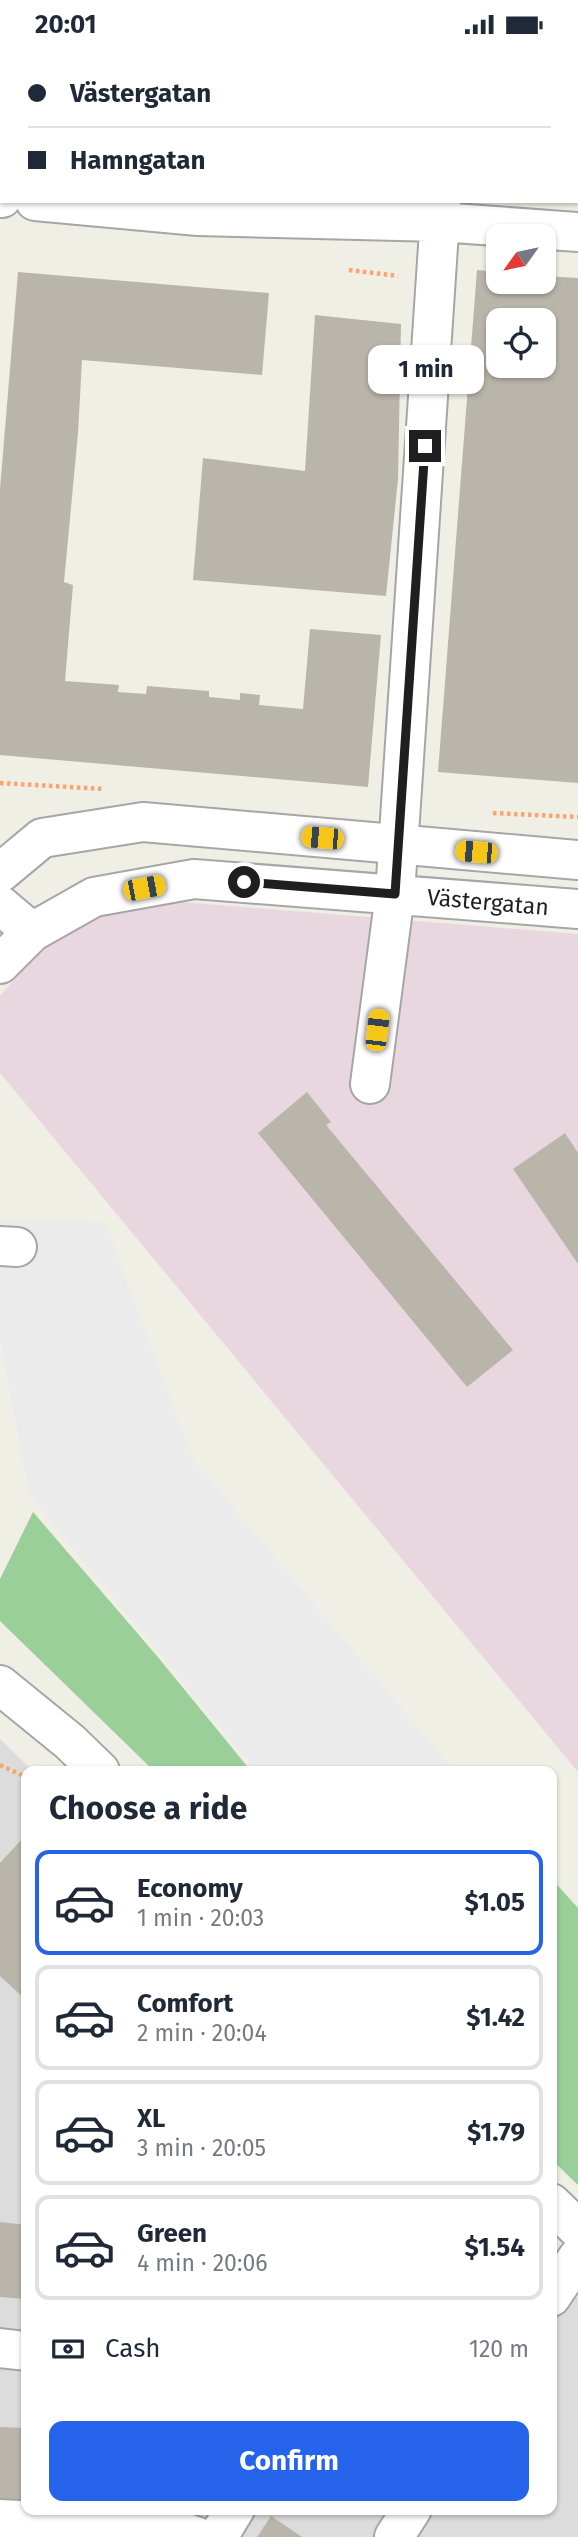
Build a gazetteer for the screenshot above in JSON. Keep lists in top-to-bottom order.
{
  "streets": {
    "street": ["Västergatan"]
  },
  "north": "bottom left",
  "page": {
    "status": "20:01",
    "banner": ["Västergatan", "Hamngatan"],
    "bubble": "1 min",
    "heading": "Choose a ride",
    "list": [
      {
        "name": "Economy",
        "note": "1 min · 20:03",
        "value": "$1.05"
      },
      {
        "name": "Comfort",
        "note": "2 min · 20:04",
        "value": "$1.42"
      },
      {
        "name": "XL",
        "note": "3 min · 20:05",
        "value": "$1.79"
      },
      {
        "name": "Green",
        "note": "4 min · 20:06",
        "value": "$1.54"
      }
    ],
    "pay": ["Cash", "120 m"],
    "buttons": "Confirm"
  }
}
